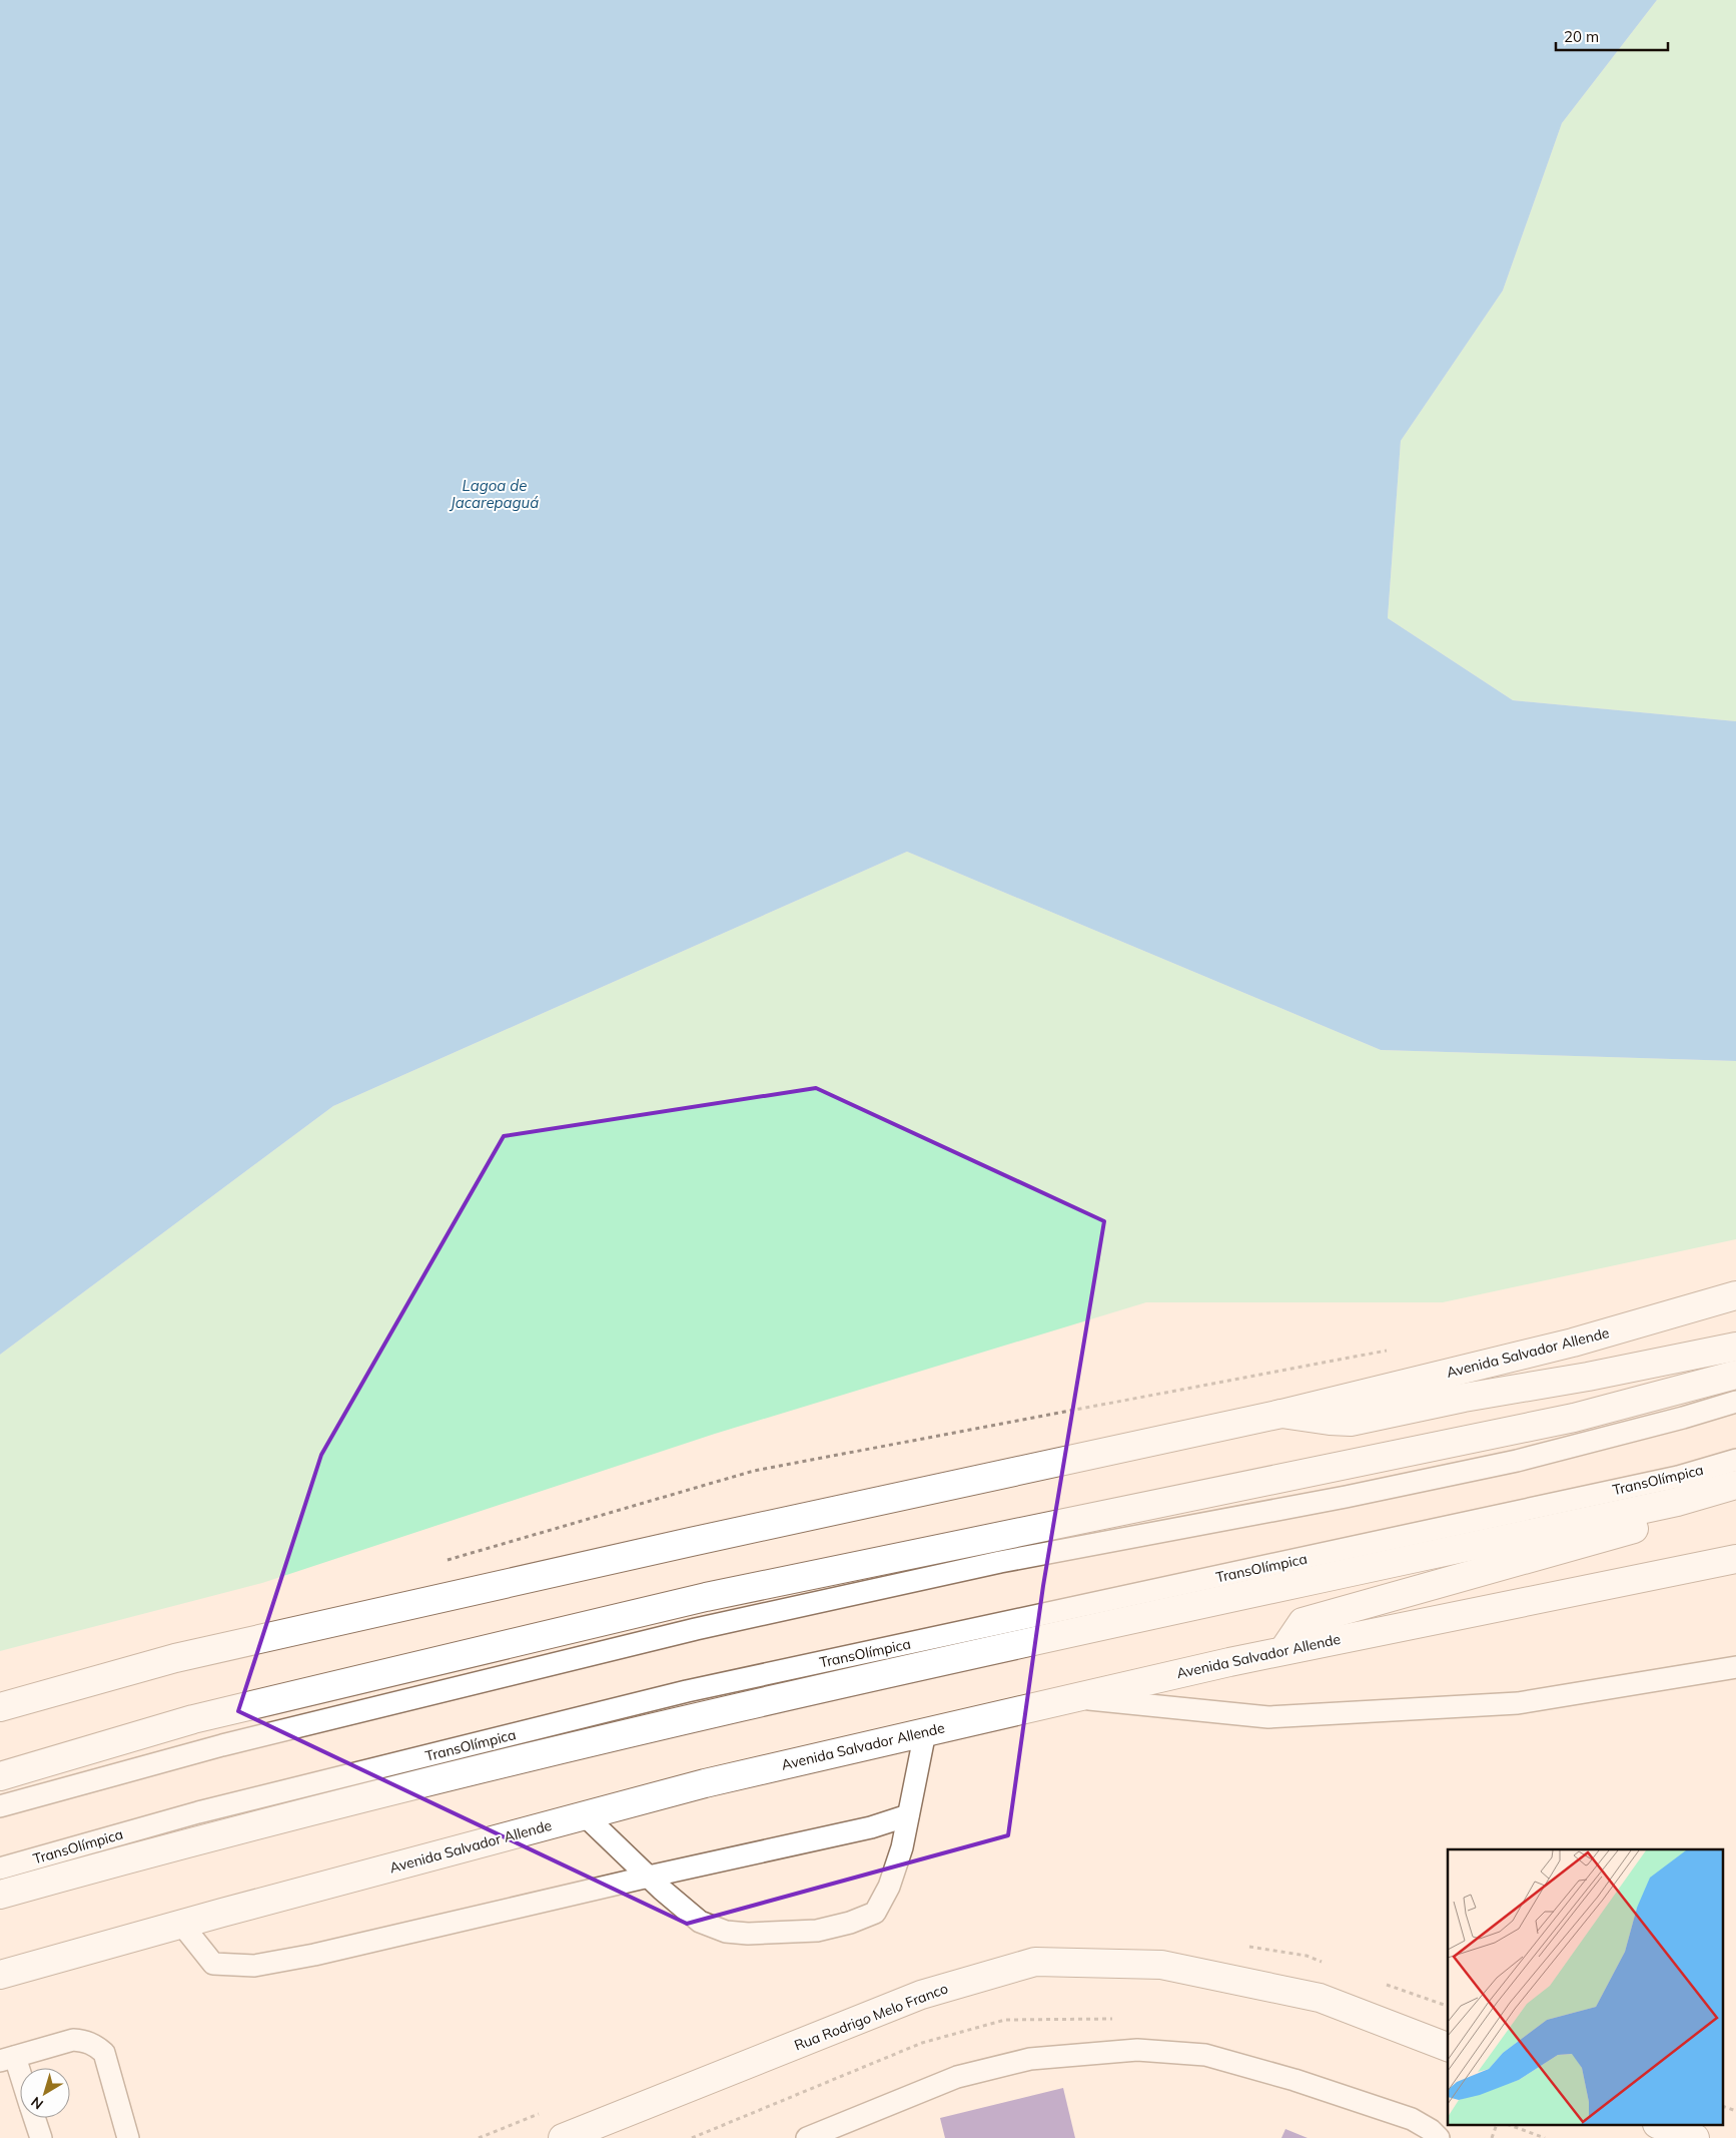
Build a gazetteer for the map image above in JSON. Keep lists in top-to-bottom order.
{
  "streets": {
    "main road": ["Avenida Salvador Allende", "Rua Rodrigo Melo Franco"],
    "lane": ["TransOlímpica"]
  },
  "water": ["Lagoa de Jacarepaguá"],
  "scale_bar": "20 m",
  "north": "bottom left"
}
